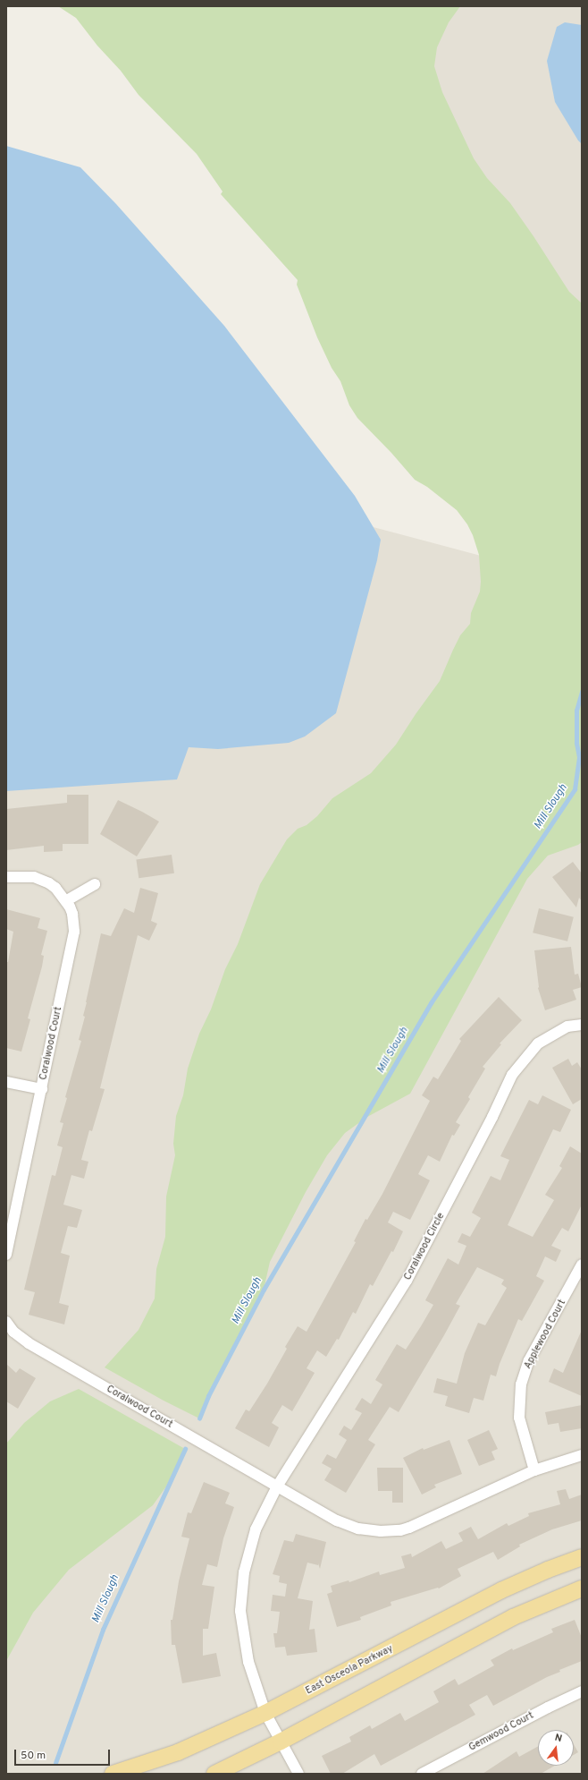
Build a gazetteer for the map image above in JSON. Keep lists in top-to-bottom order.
{
  "streets": {
    "main road": ["East Osceola Parkway"],
    "street": [
      "Coralwood Court",
      "Coralwood Circle",
      "Applewood Court",
      "Gemwood Court"
    ]
  },
  "crossings": [
    ["Coralwood Court", "Coralwood Circle"],
    ["Coralwood Circle", "East Osceola Parkway"]
  ],
  "water": ["Mill Slough"],
  "scale_bar": "50 m",
  "north": "top"
}
